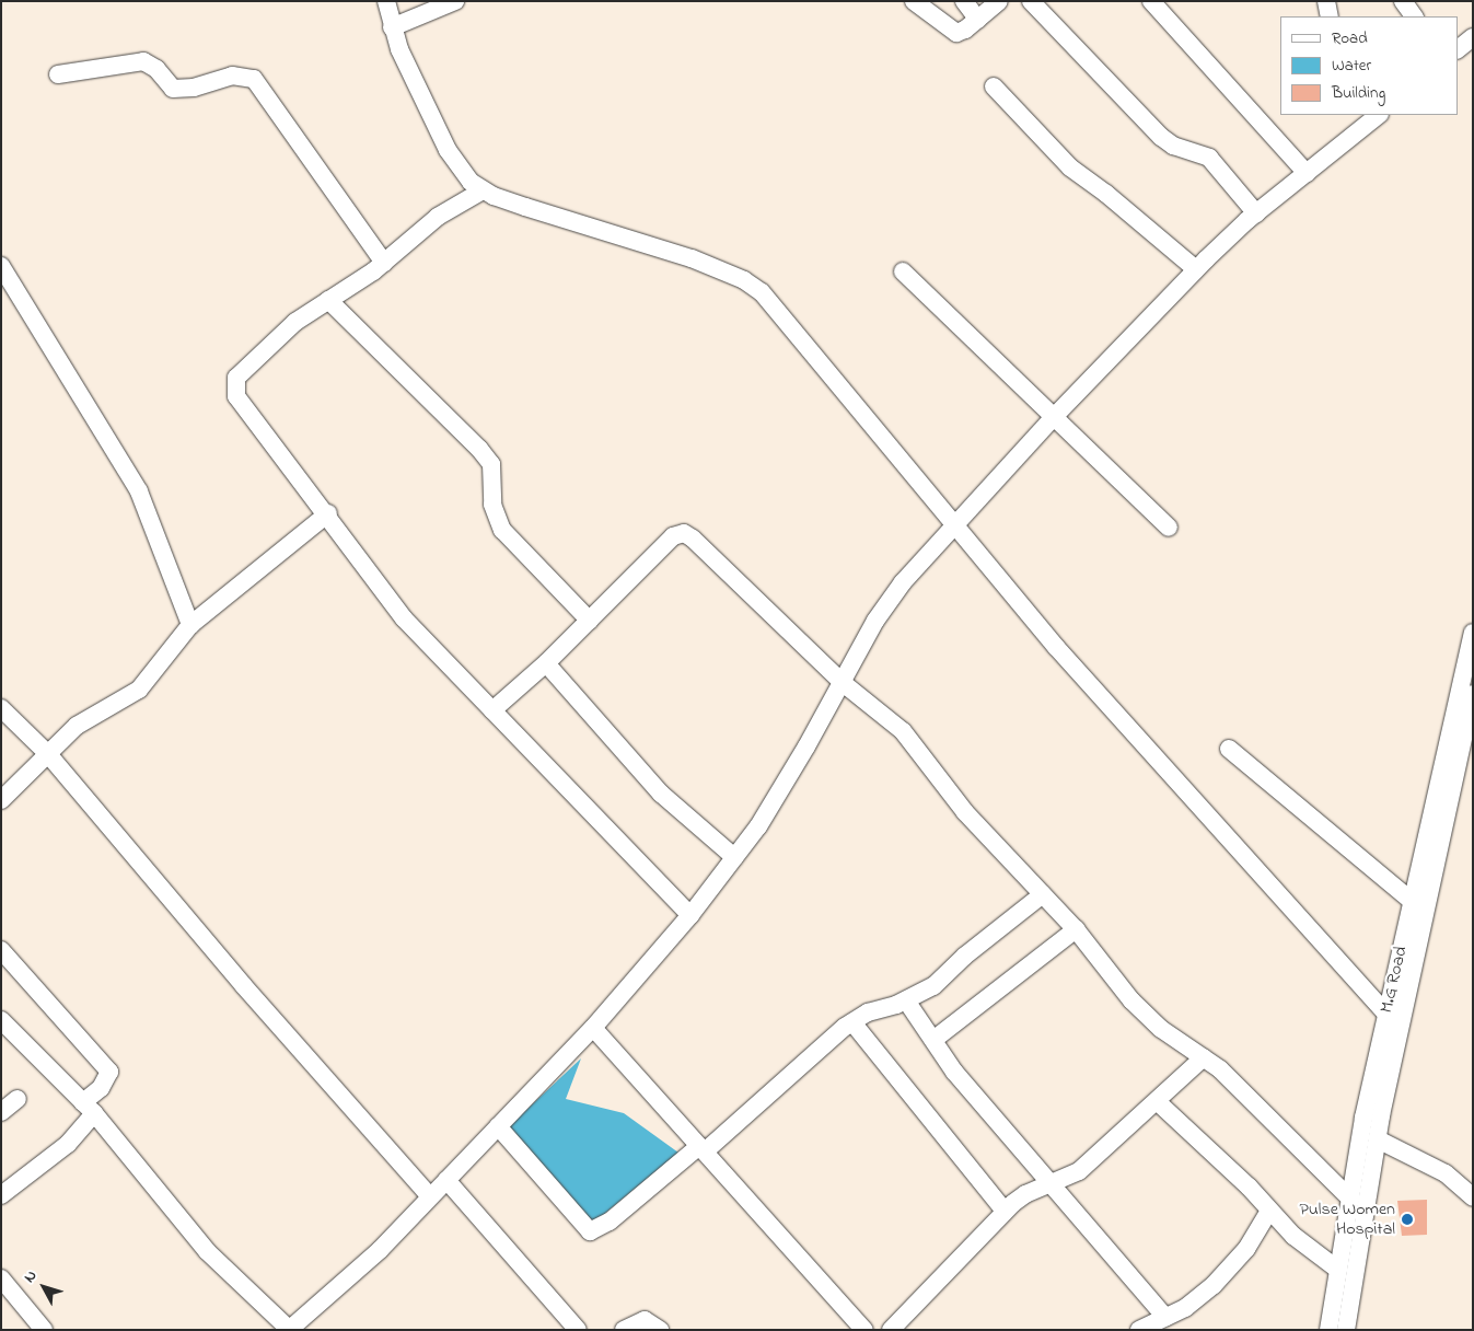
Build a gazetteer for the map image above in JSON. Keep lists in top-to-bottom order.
{
  "streets": {
    "street": ["M.G Road"]
  },
  "places": ["Pulse Women Hospital"],
  "legend": ["Road", "Water", "Building"],
  "north": "top left"
}
